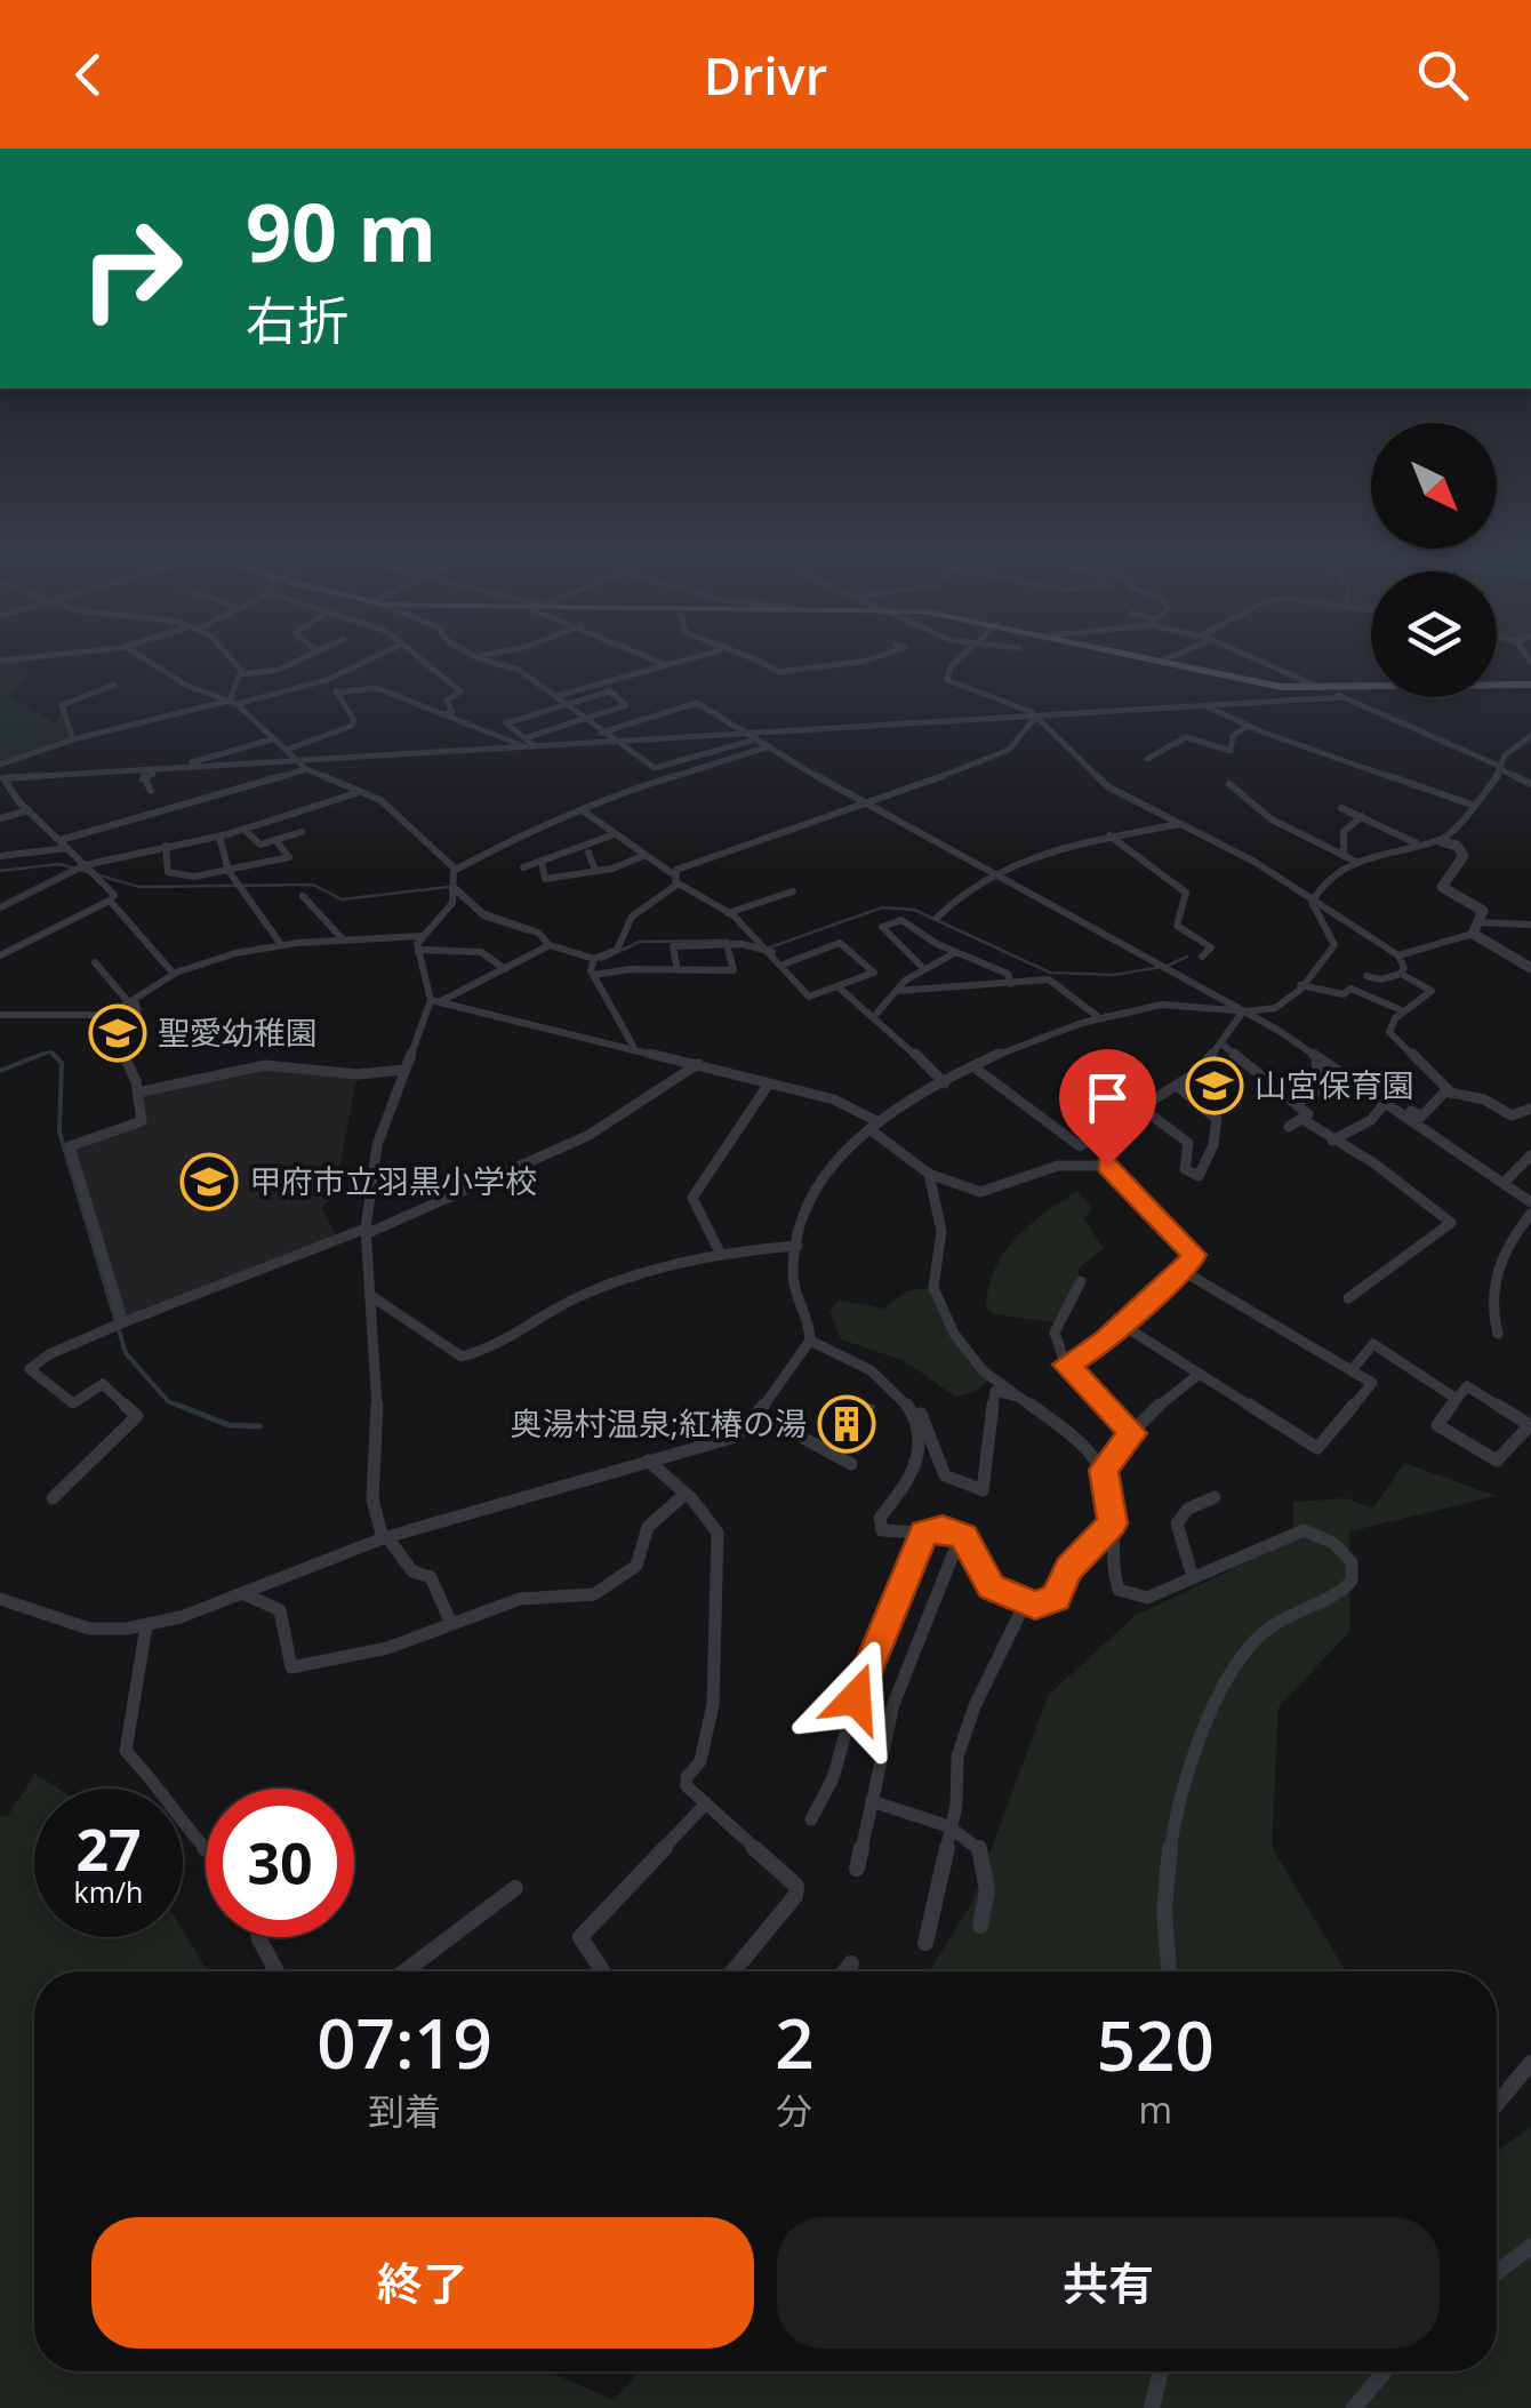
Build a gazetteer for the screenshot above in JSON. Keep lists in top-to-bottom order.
{
  "places": {
    "school or university": ["聖愛幼稚園", "山宮保育園", "甲府市立羽黒小学校"],
    "building": ["奥湯村温泉;紅椿の湯"]
  },
  "north": "bottom right",
  "page": {
    "header": "Drivr",
    "turn": ["90 m", "右折"],
    "speed": "27 km/h",
    "limit": "30",
    "eta": [
      "07:19",
      "到着",
      "2",
      "分",
      "520",
      "m"
    ],
    "buttons": ["終了", "共有"]
  }
}
